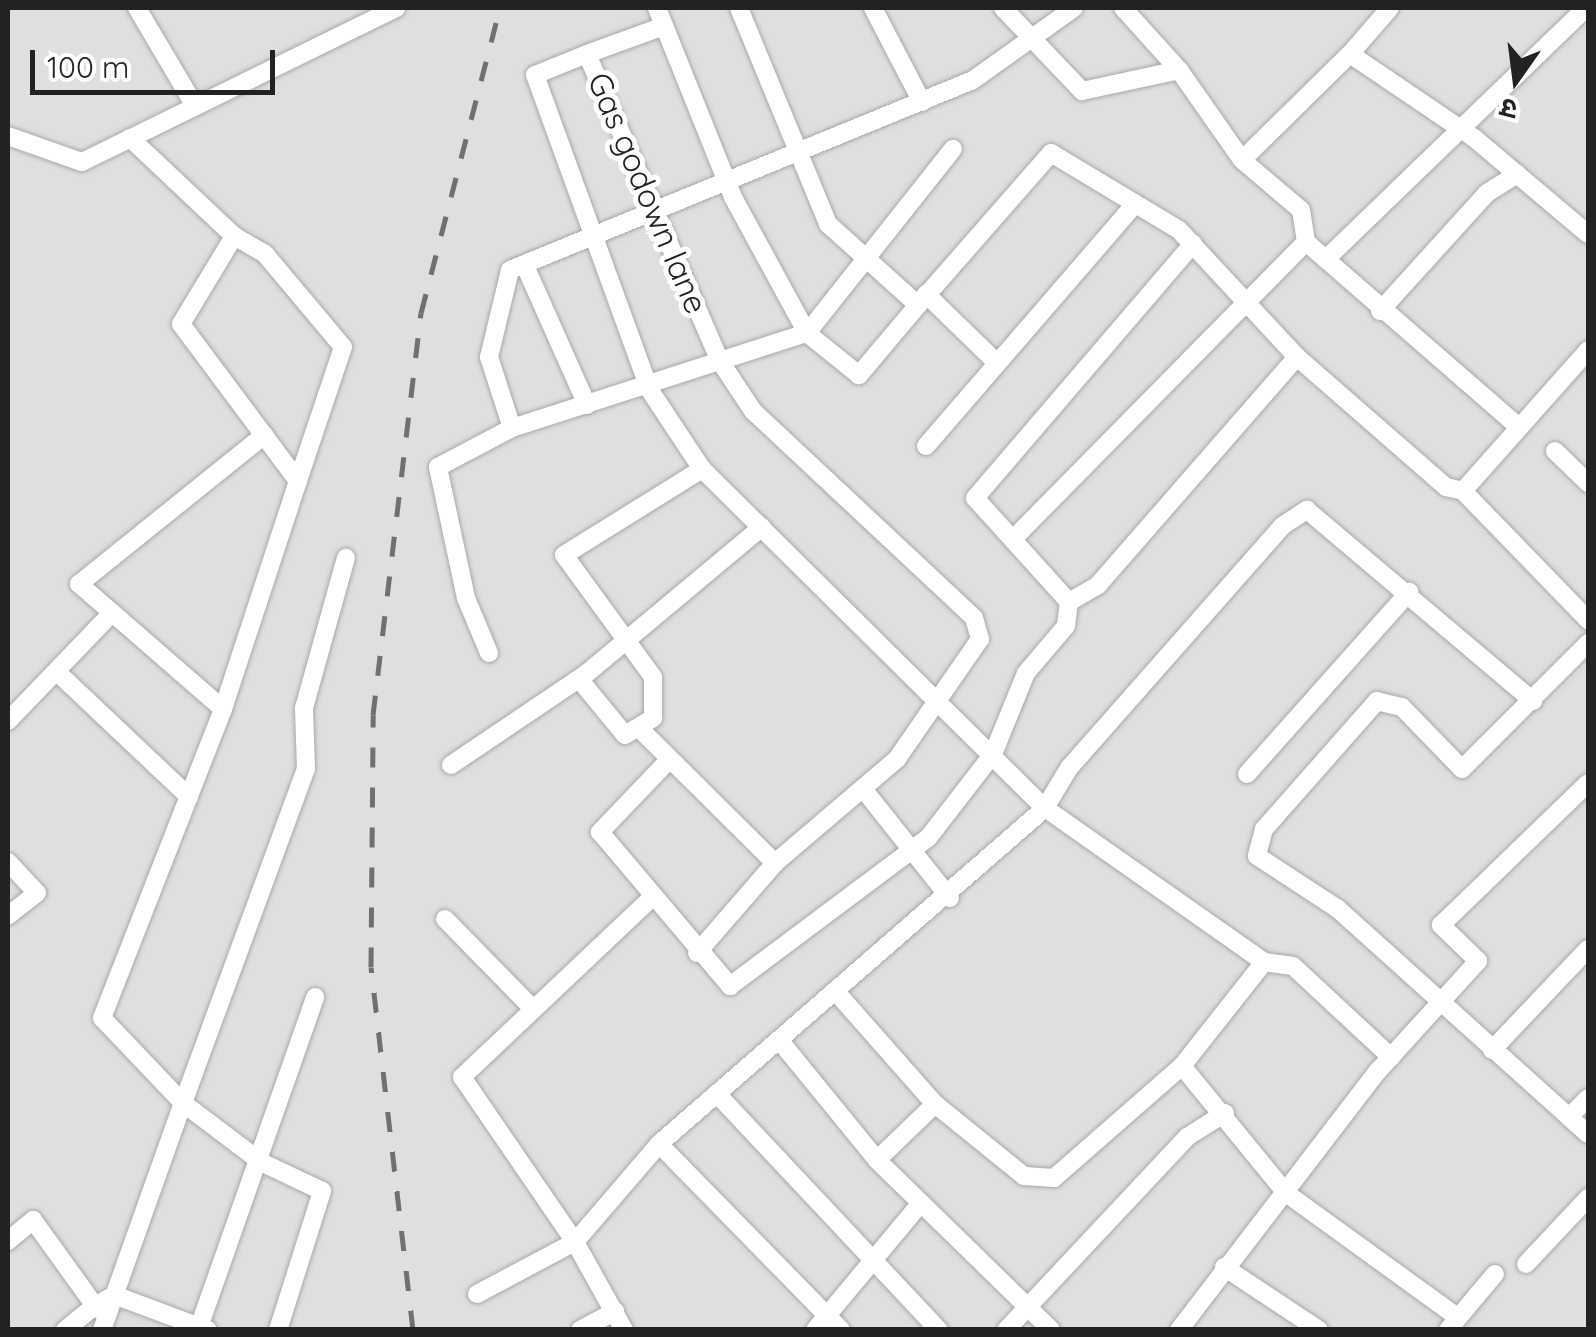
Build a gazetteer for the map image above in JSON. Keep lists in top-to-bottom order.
{
  "streets": {
    "street": ["Gas godown lane"]
  },
  "scale_bar": "100 m",
  "north": "bottom"
}
